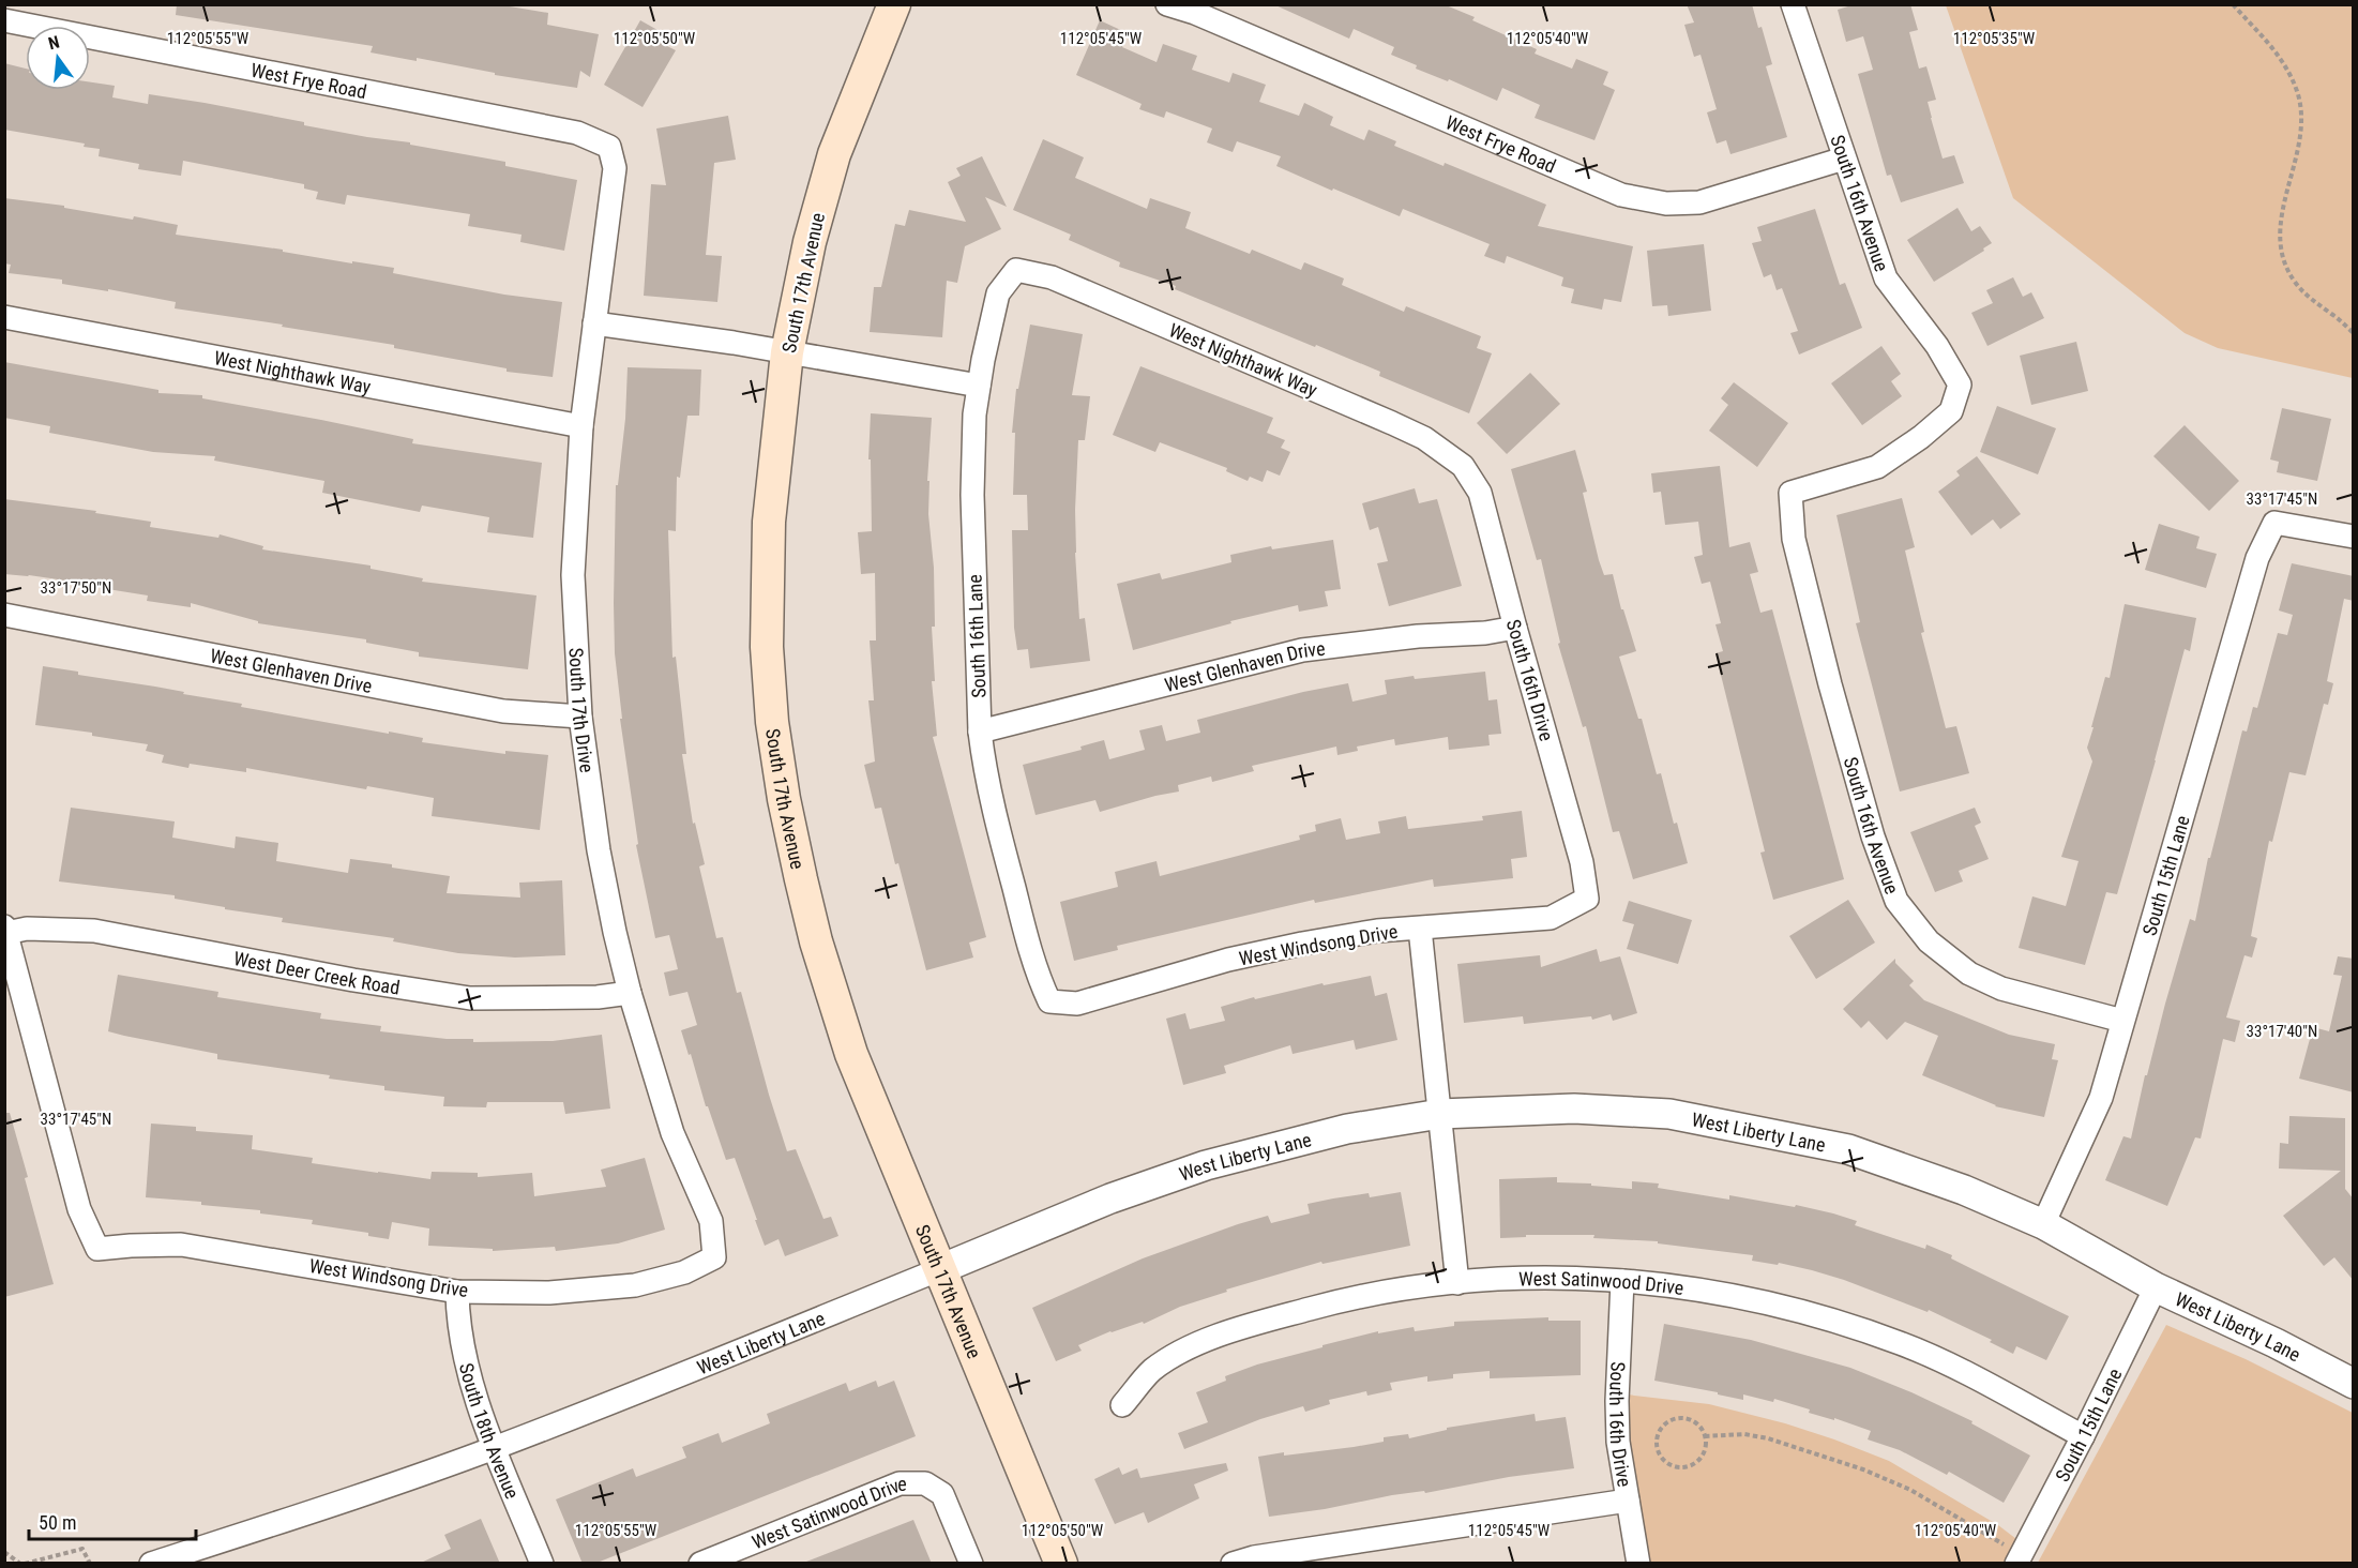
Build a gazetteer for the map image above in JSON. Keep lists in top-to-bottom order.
{
  "streets": {
    "main road": ["South 17th Avenue"],
    "street": [
      "West Frye Road",
      "South 16th Avenue",
      "West Nighthawk Way",
      "South 16th Lane",
      "West Glenhaven Drive",
      "South 16th Drive",
      "South 17th Drive",
      "South 15th Lane",
      "West Windsong Drive",
      "West Deer Creek Road",
      "West Liberty Lane",
      "West Satinwood Drive",
      "South 18th Avenue"
    ]
  },
  "crossings": [
    ["West Frye Road", "South 16th Avenue"],
    ["West Frye Road", "South 17th Drive"],
    ["South 16th Avenue", "South 15th Lane"],
    ["South 17th Avenue", "West Liberty Lane"],
    ["West Nighthawk Way", "South 16th Lane"],
    ["West Nighthawk Way", "South 16th Drive"],
    ["West Nighthawk Way", "South 17th Drive"],
    ["South 16th Lane", "West Glenhaven Drive"],
    ["South 16th Lane", "West Windsong Drive"],
    ["West Glenhaven Drive", "South 16th Drive"],
    ["West Glenhaven Drive", "South 17th Drive"],
    ["South 16th Drive", "West Windsong Drive"],
    ["South 16th Drive", "West Satinwood Drive"],
    ["South 17th Drive", "West Windsong Drive"],
    ["South 17th Drive", "West Deer Creek Road"],
    ["South 15th Lane", "West Liberty Lane"],
    ["South 15th Lane", "West Satinwood Drive"],
    ["West Windsong Drive", "West Deer Creek Road"],
    ["West Windsong Drive", "South 18th Avenue"],
    ["West Liberty Lane", "South 18th Avenue"]
  ],
  "scale_bar": "50 m",
  "north": "top",
  "coordinates": [
    "112°05'55\"W",
    "112°05'50\"W",
    "112°05'45\"W",
    "112°05'40\"W",
    "112°05'35\"W",
    "33°17'45\"N",
    "33°17'50\"N",
    "33°17'40\"N"
  ]
}
